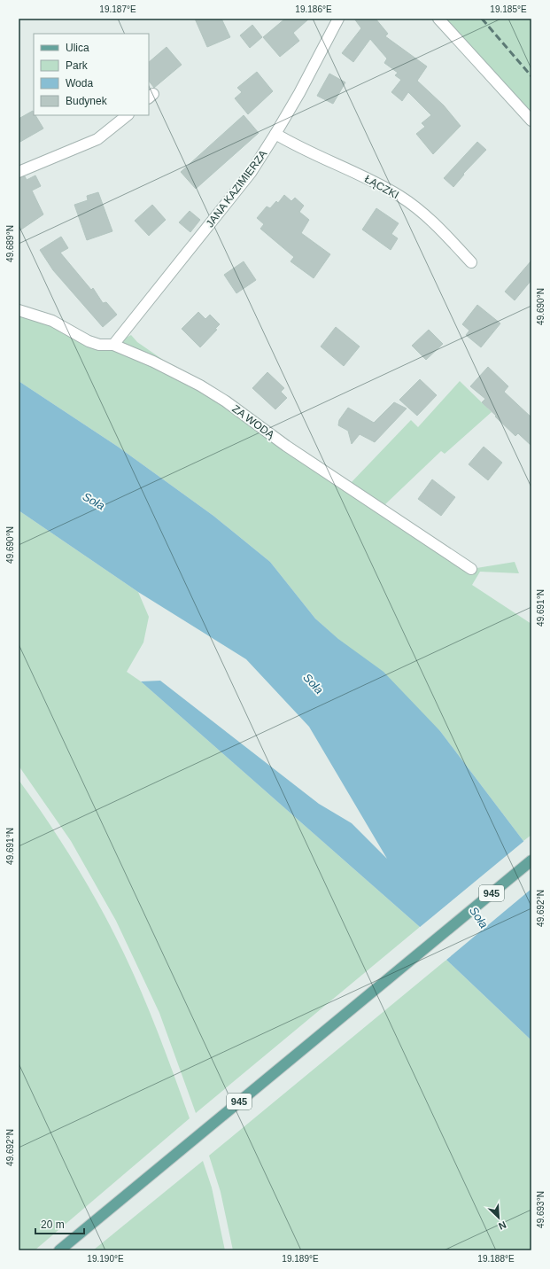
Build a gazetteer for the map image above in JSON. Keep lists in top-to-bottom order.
{
  "streets": {
    "main road": ["945"],
    "street": ["ŁĄCZKI", "JANA KAZIMIERZA", "ZA WODĄ"]
  },
  "crossings": [
    ["ŁĄCZKI", "JANA KAZIMIERZA"],
    ["JANA KAZIMIERZA", "ZA WODĄ"]
  ],
  "water": ["Soła"],
  "legend": [
    "Ulica",
    "Park",
    "Woda",
    "Budynek"
  ],
  "scale_bar": "20 m",
  "north": "bottom right",
  "coordinates": [
    "19.187°E",
    "19.186°E",
    "19.185°E",
    "49.689°N",
    "49.690°N",
    "49.691°N",
    "49.692°N",
    "49.693°N",
    "19.190°E",
    "19.189°E",
    "19.188°E"
  ]
}
